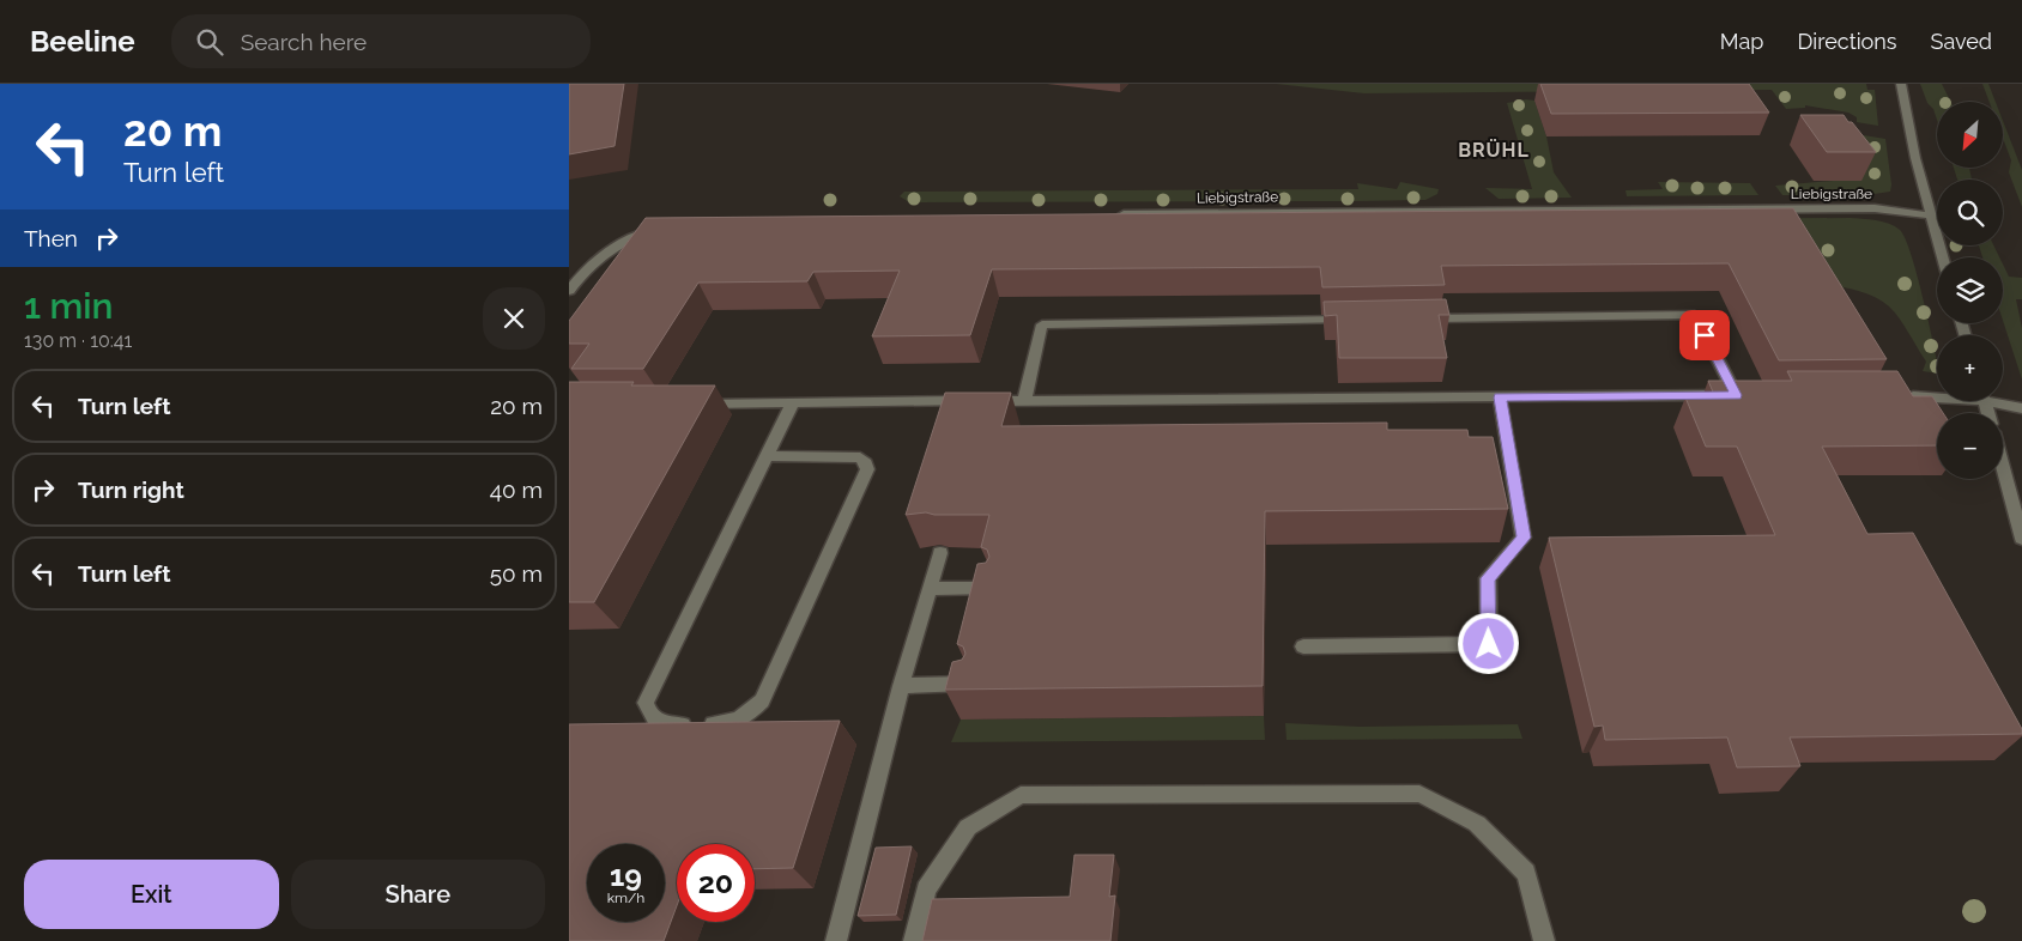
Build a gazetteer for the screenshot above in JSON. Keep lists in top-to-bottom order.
{
  "streets": {
    "street": ["Liebigstraße"]
  },
  "districts": ["BRÜHL"],
  "north": "bottom left",
  "page": {
    "header": "Beeline",
    "search": "Search here",
    "nav": ["Map", "Directions", "Saved"],
    "turn": ["20 m", "Turn left"],
    "map_buttons": ["+", "−"],
    "then": "Then",
    "heading": ["1 min", "130 m · 10:41"],
    "list": [
      {
        "name": "Turn left",
        "value": "20 m"
      },
      {
        "name": "Turn right",
        "value": "40 m"
      },
      {
        "name": "Turn left",
        "value": "50 m"
      }
    ],
    "speed": "19 km/h",
    "limit": "20",
    "buttons": ["Exit", "Share"]
  }
}
